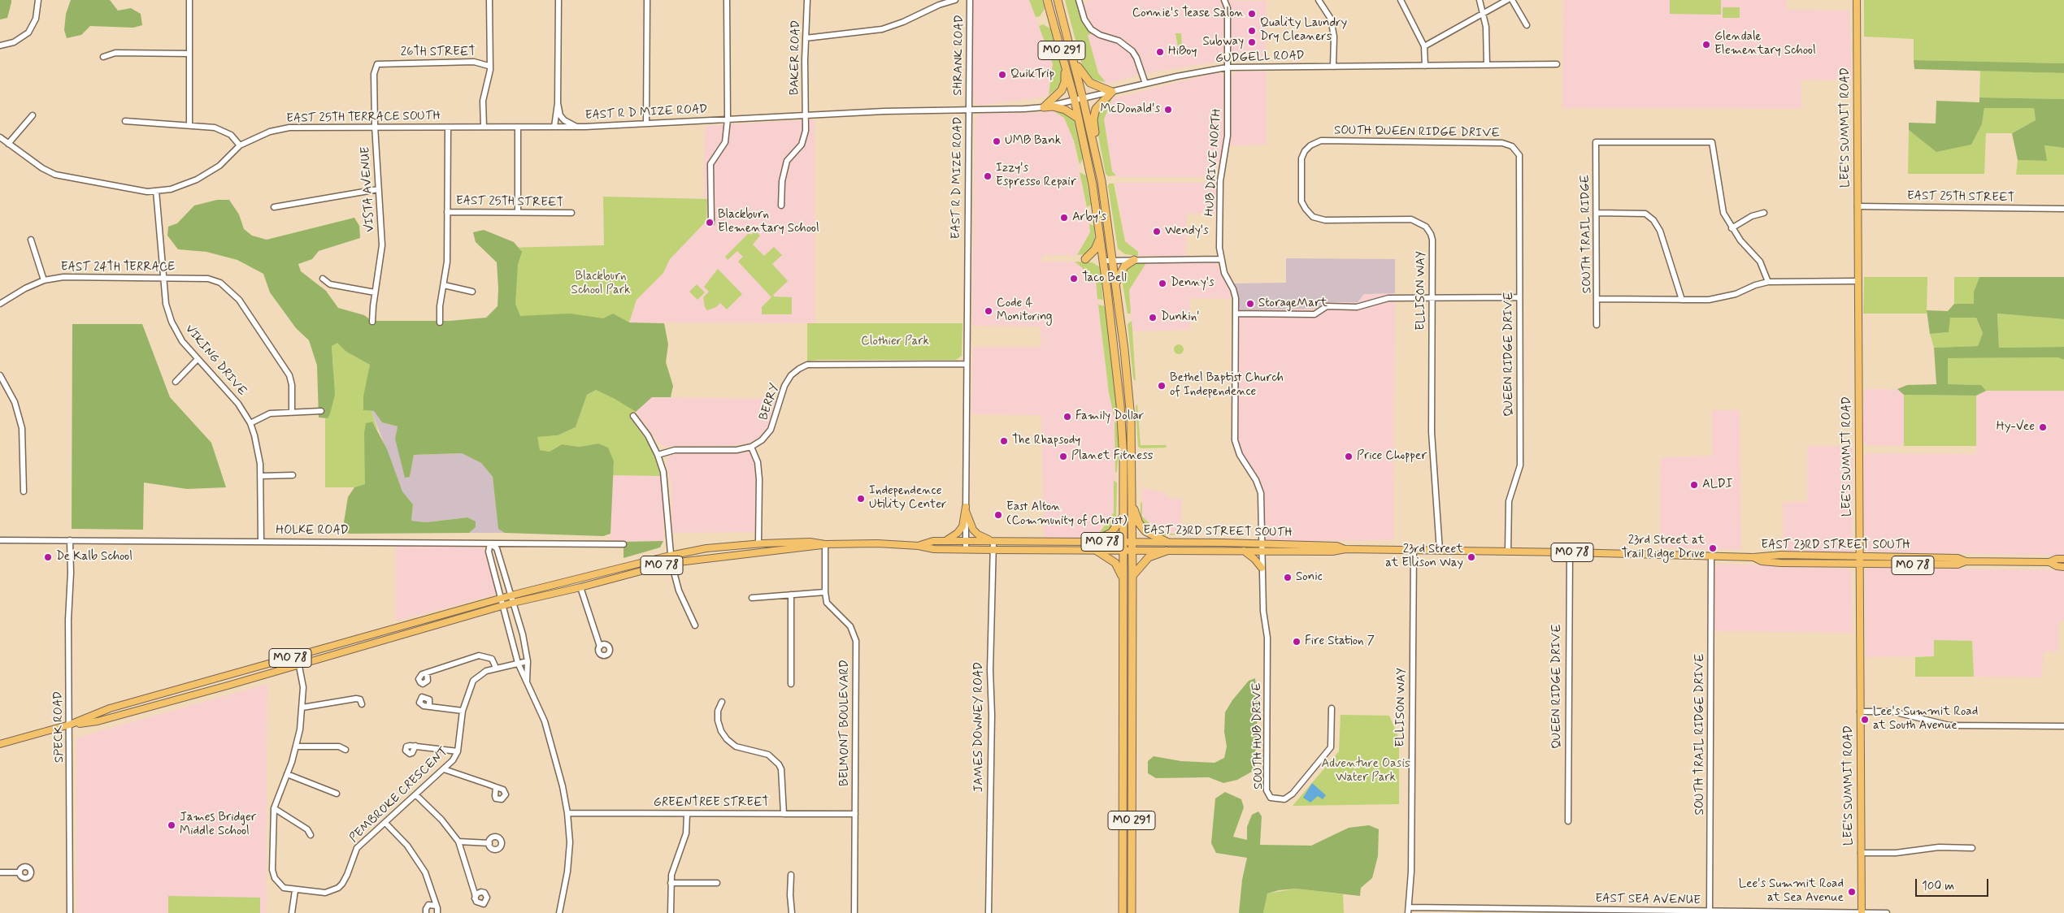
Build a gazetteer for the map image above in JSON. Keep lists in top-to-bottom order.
{
  "streets": {
    "highway": ["MO 291"],
    "main road": ["LEE'S SUMMIT ROAD", "EAST 23RD STREET SOUTH", "MO 78"],
    "street": [
      "26TH STREET",
      "SHRANK ROAD",
      "BAKER ROAD",
      "GUDGELL ROAD",
      "EAST R D MIZE ROAD",
      "EAST 25TH TERRACE SOUTH",
      "SOUTH QUEEN RIDGE DRIVE",
      "HUB DRIVE NORTH",
      "VISTA AVENUE",
      "EAST 25TH STREET",
      "SOUTH TRAIL RIDGE",
      "EAST 24TH TERRACE",
      "ELLISON WAY",
      "QUEEN RIDGE DRIVE",
      "VIKING DRIVE",
      "BERRY",
      "HOLKE ROAD",
      "BELMONT BOULEVARD",
      "SPECK ROAD",
      "JAMES DOWNEY ROAD",
      "SOUTH TRAIL RIDGE DRIVE",
      "SOUTH HUB DRIVE",
      "PEMBROKE CRESCENT",
      "GREENTREE STREET",
      "EAST SEA AVENUE"
    ]
  },
  "crossings": [
    ["MO 291", "GUDGELL ROAD"],
    ["MO 291", "EAST 23RD STREET SOUTH"],
    ["26TH STREET", "VISTA AVENUE"],
    ["SHRANK ROAD", "GUDGELL ROAD"],
    ["SHRANK ROAD", "EAST R D MIZE ROAD"],
    ["BAKER ROAD", "EAST R D MIZE ROAD"],
    ["GUDGELL ROAD", "EAST R D MIZE ROAD"],
    ["GUDGELL ROAD", "HUB DRIVE NORTH"],
    ["EAST R D MIZE ROAD", "EAST 25TH TERRACE SOUTH"],
    ["EAST R D MIZE ROAD", "BERRY"],
    ["EAST R D MIZE ROAD", "EAST 23RD STREET SOUTH"],
    ["EAST 25TH TERRACE SOUTH", "VISTA AVENUE"],
    ["EAST 25TH TERRACE SOUTH", "VIKING DRIVE"],
    ["LEE'S SUMMIT ROAD", "EAST 25TH STREET"],
    ["LEE'S SUMMIT ROAD", "EAST 23RD STREET SOUTH"],
    ["LEE'S SUMMIT ROAD", "EAST SEA AVENUE"],
    ["SOUTH QUEEN RIDGE DRIVE", "ELLISON WAY"],
    ["SOUTH QUEEN RIDGE DRIVE", "QUEEN RIDGE DRIVE"],
    ["HUB DRIVE NORTH", "EAST 23RD STREET SOUTH"],
    ["HUB DRIVE NORTH", "SOUTH HUB DRIVE"],
    ["EAST 24TH TERRACE", "VIKING DRIVE"],
    ["ELLISON WAY", "EAST 23RD STREET SOUTH"],
    ["ELLISON WAY", "EAST SEA AVENUE"],
    ["QUEEN RIDGE DRIVE", "EAST 23RD STREET SOUTH"],
    ["VIKING DRIVE", "HOLKE ROAD"],
    ["HOLKE ROAD", "SPECK ROAD"],
    ["EAST 23RD STREET SOUTH", "MO 78"],
    ["EAST 23RD STREET SOUTH", "BELMONT BOULEVARD"],
    ["EAST 23RD STREET SOUTH", "JAMES DOWNEY ROAD"],
    ["EAST 23RD STREET SOUTH", "SOUTH TRAIL RIDGE DRIVE"],
    ["EAST 23RD STREET SOUTH", "SOUTH HUB DRIVE"],
    ["MO 78", "BELMONT BOULEVARD"],
    ["MO 78", "SPECK ROAD"],
    ["BELMONT BOULEVARD", "GREENTREE STREET"],
    ["SOUTH TRAIL RIDGE DRIVE", "EAST SEA AVENUE"]
  ],
  "parks": ["Blackburn School Park", "Clothier Park", "Adventure Oasis Water Park"],
  "places": [
    "Connie's Tease Salon",
    "Quality Laundry Dry Cleaners",
    "Subway",
    "Glendale Elementary School",
    "HiBoy",
    "QuikTrip",
    "McDonald's",
    "UMB Bank",
    "Izzy's Espresso Repair",
    "Arby's",
    "Blackburn Elementary School",
    "Wendy's",
    "Taco Bell",
    "Denny's",
    "StorageMart",
    "Code 4 Monitoring",
    "Dunkin'",
    "Bethel Baptist Church of Independence",
    "Family Dollar",
    "Hy-Vee",
    "The Rhapsody",
    "Planet Fitness",
    "Price Chopper",
    "ALDI",
    "Independence Utility Center",
    "East Alton (Community of Christ)",
    "23rd Street at Trail Ridge Drive",
    "De Kalb School",
    "23rd Street at Ellison Way",
    "Sonic",
    "Fire Station 7",
    "Lee's Summit Road at South Avenue",
    "James Bridger Middle School",
    "Lee's Summit Road at Sea Avenue"
  ],
  "scale_bar": "100 m"
}
